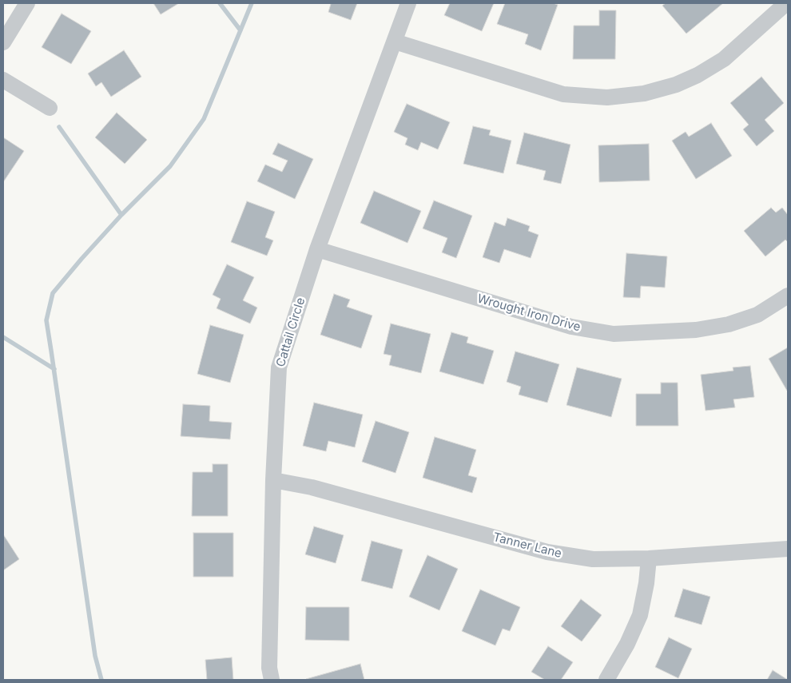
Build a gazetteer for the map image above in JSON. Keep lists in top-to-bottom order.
{
  "streets": {
    "street": ["Wrought Iron Drive", "Cattail Circle", "Tanner Lane"]
  },
  "crossings": [
    ["Wrought Iron Drive", "Cattail Circle"],
    ["Cattail Circle", "Tanner Lane"]
  ]
}
